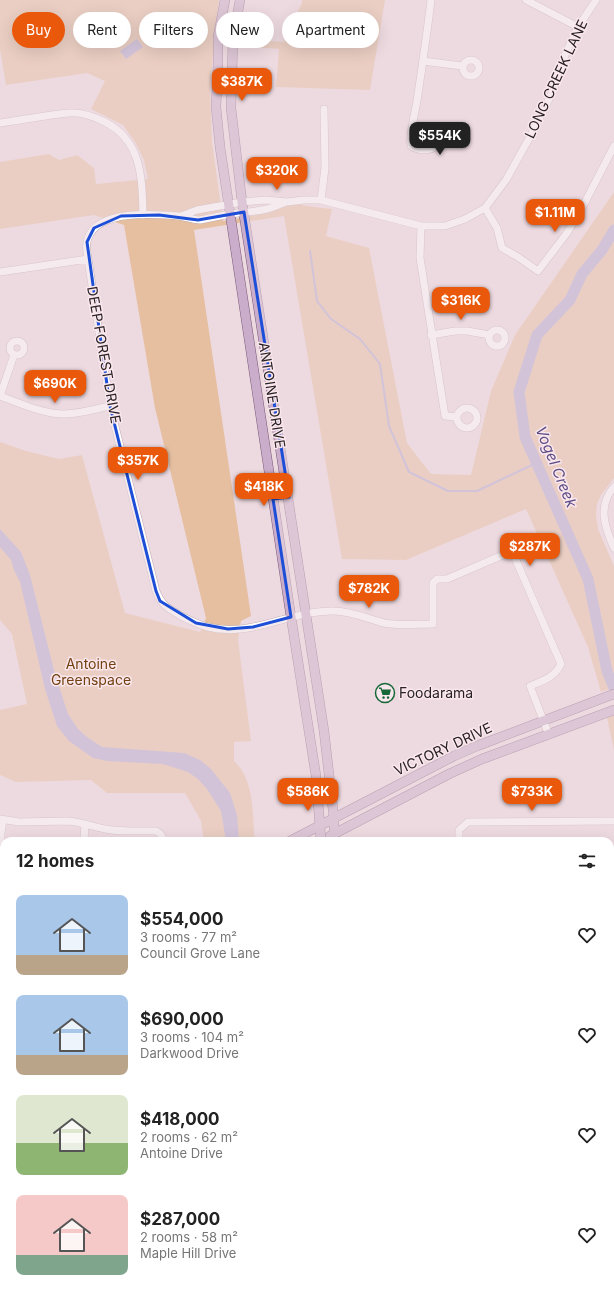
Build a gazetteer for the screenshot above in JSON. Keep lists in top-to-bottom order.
{
  "streets": {
    "main road": ["ANTOINE DRIVE", "VICTORY DRIVE"],
    "street": ["LONG CREEK LANE", "DEEP FOREST DRIVE"]
  },
  "crossings": [
    ["LONG CREEK LANE", "DEEP FOREST DRIVE"],
    ["LONG CREEK LANE", "ANTOINE DRIVE"],
    ["DEEP FOREST DRIVE", "ANTOINE DRIVE"],
    ["DEEP FOREST DRIVE", "VICTORY DRIVE"],
    ["ANTOINE DRIVE", "VICTORY DRIVE"]
  ],
  "water": ["Vogel Creek"],
  "parks": ["Antoine Greenspace"],
  "places": {
    "supermarket": ["Foodarama"]
  },
  "page": {
    "chip": [
      "Buy",
      "Rent",
      "Filters",
      "New",
      "Apartment"
    ],
    "price": [
      "$387K",
      "$554K",
      "$320K",
      "$1.11M",
      "$316K",
      "$690K",
      "$357K",
      "$418K",
      "$287K",
      "$782K",
      "$586K",
      "$733K"
    ],
    "heading": "12 homes",
    "list": [
      {
        "name": "$554,000",
        "note": "3 rooms · 77 m² · Council Grove Lane"
      },
      {
        "name": "$690,000",
        "note": "3 rooms · 104 m² · Darkwood Drive"
      },
      {
        "name": "$418,000",
        "note": "2 rooms · 62 m² · Antoine Drive"
      },
      {
        "name": "$287,000",
        "note": "2 rooms · 58 m² · Maple Hill Drive"
      }
    ]
  }
}
